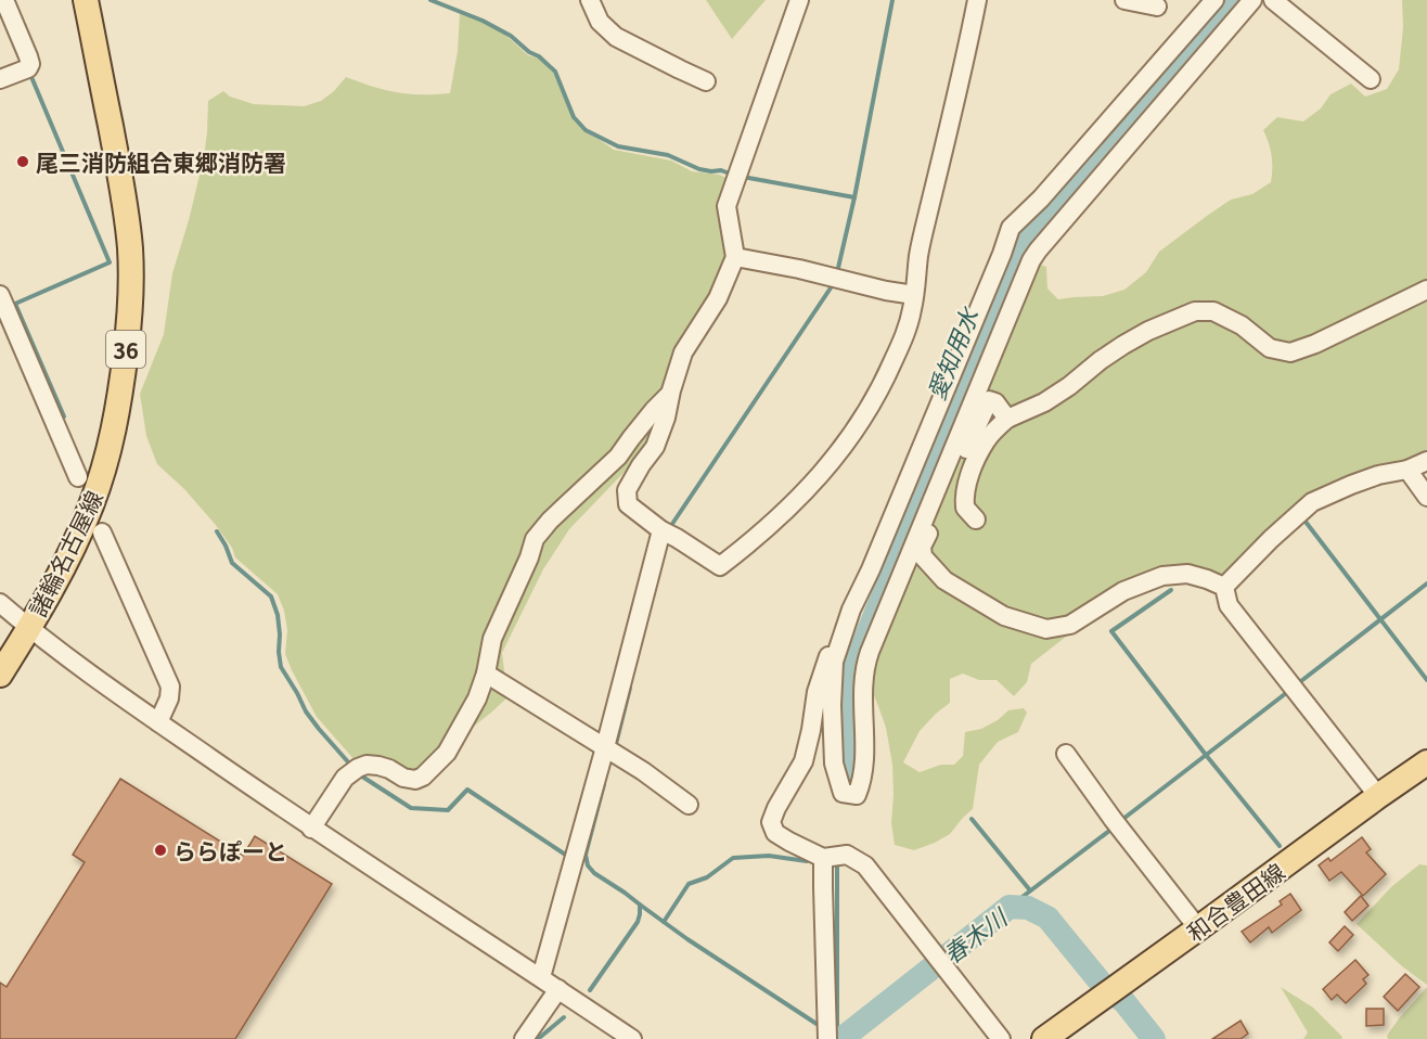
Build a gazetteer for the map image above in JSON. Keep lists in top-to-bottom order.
{
  "streets": {
    "main road": ["36", "諸輪名古屋線", "和合豊田線"]
  },
  "water": ["愛知用水", "春木川"],
  "places": ["尾三消防組合東郷消防署", "ららぽーと"]
}
